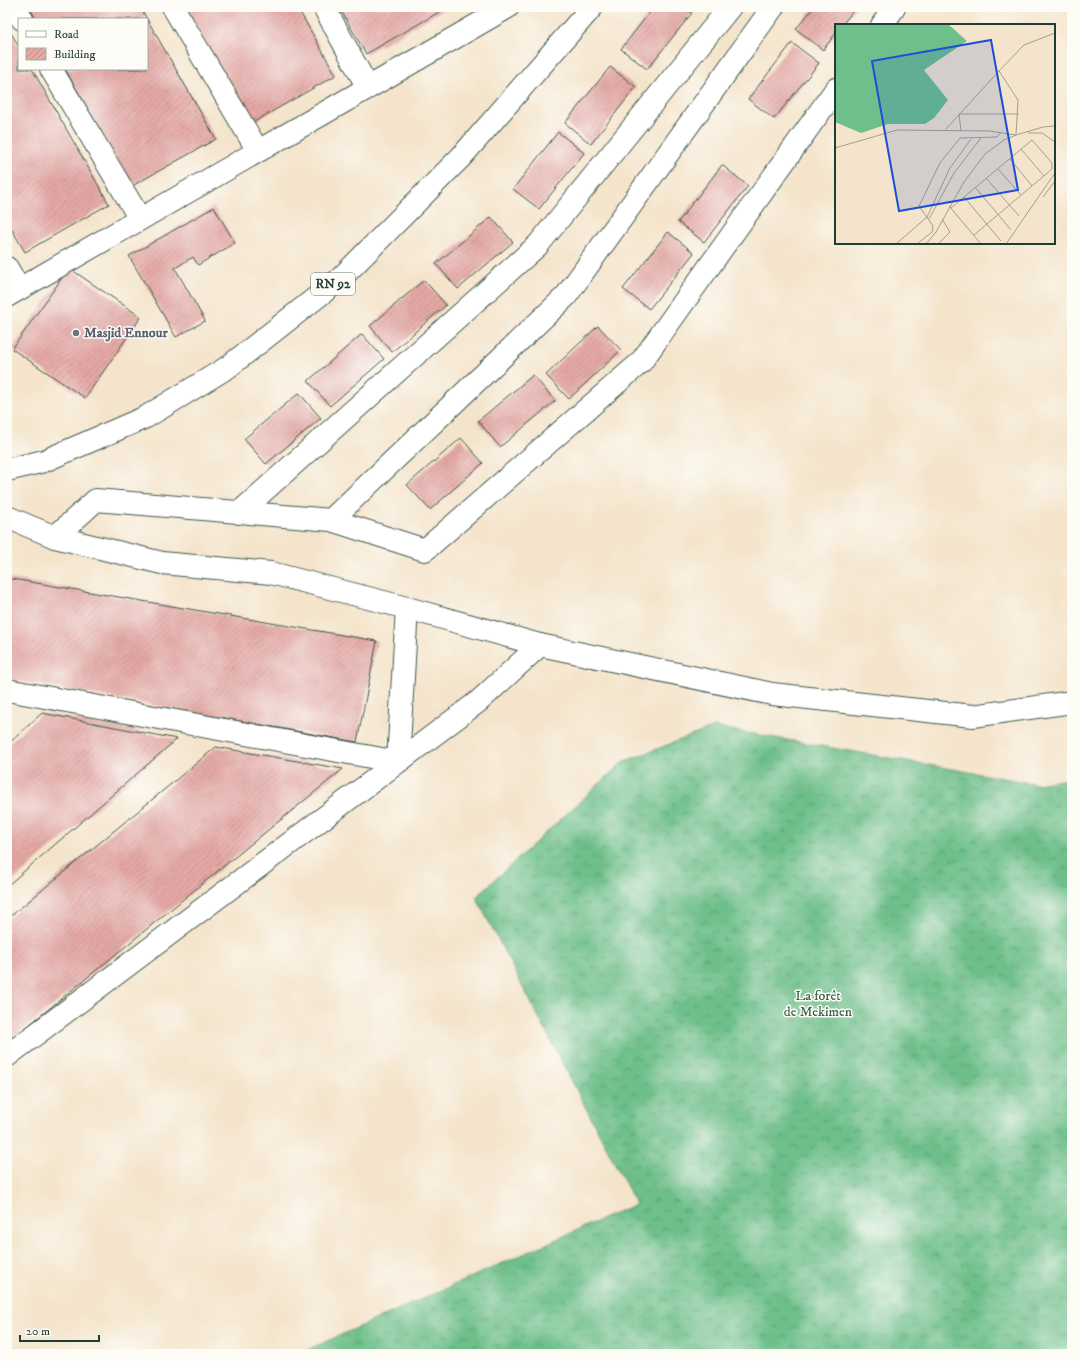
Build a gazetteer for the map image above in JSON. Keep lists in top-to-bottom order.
{
  "streets": {
    "street": ["RN 92"]
  },
  "parks": ["La forêt de Mekimen"],
  "places": ["Masjid Ennour"],
  "legend": ["Road", "Building"],
  "scale_bar": "20 m"
}
